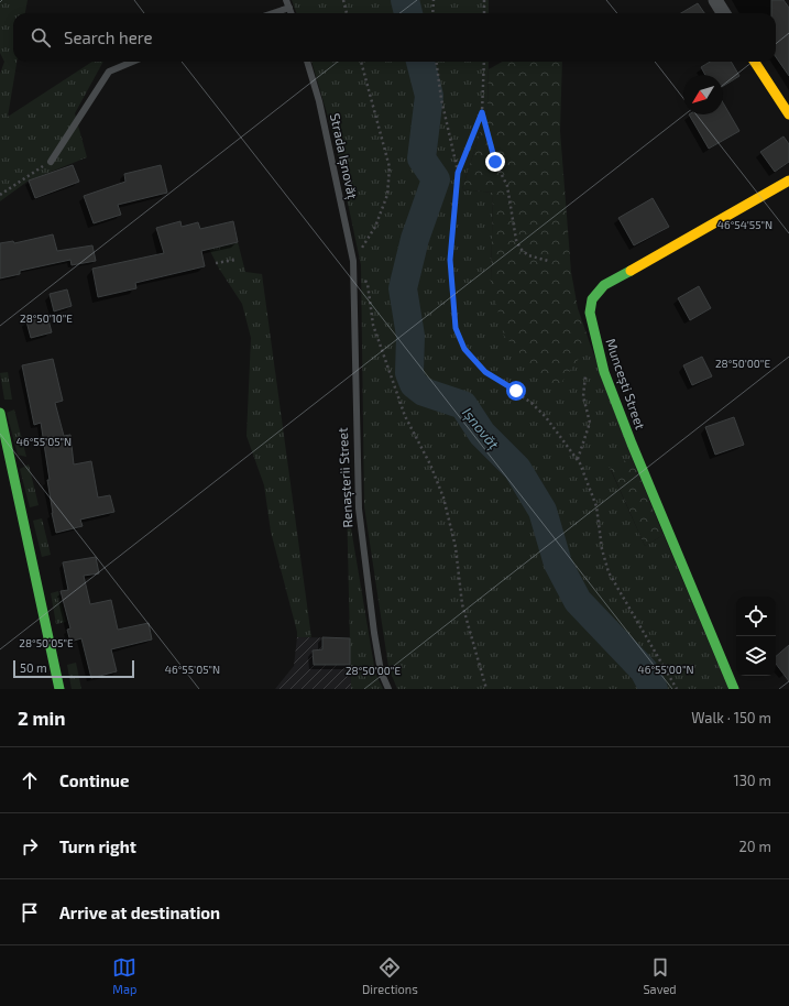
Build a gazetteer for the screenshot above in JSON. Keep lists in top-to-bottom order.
{
  "streets": {
    "street": ["Muncești Street"],
    "lane": ["Strada Ișnovăț", "Renașterii Street"]
  },
  "crossings": [
    ["Strada Ișnovăț", "Renașterii Street"]
  ],
  "water": ["Ișnovăț"],
  "scale_bar": "50 m",
  "north": "bottom left",
  "page": {
    "search": "Search here",
    "scale": "50 m",
    "heading": ["2 min", "Walk · 150 m"],
    "list": [
      ["Continue", "130 m"],
      ["Turn right", "20 m"],
      "Arrive at destination"
    ],
    "nav": ["Map", "Directions", "Saved"]
  },
  "coordinates": [
    "46°54'55\"N",
    "28°50'10\"E",
    "28°50'00\"E",
    "46°55'05\"N",
    "28°50'05\"E",
    "46°55'00\"N"
  ]
}
